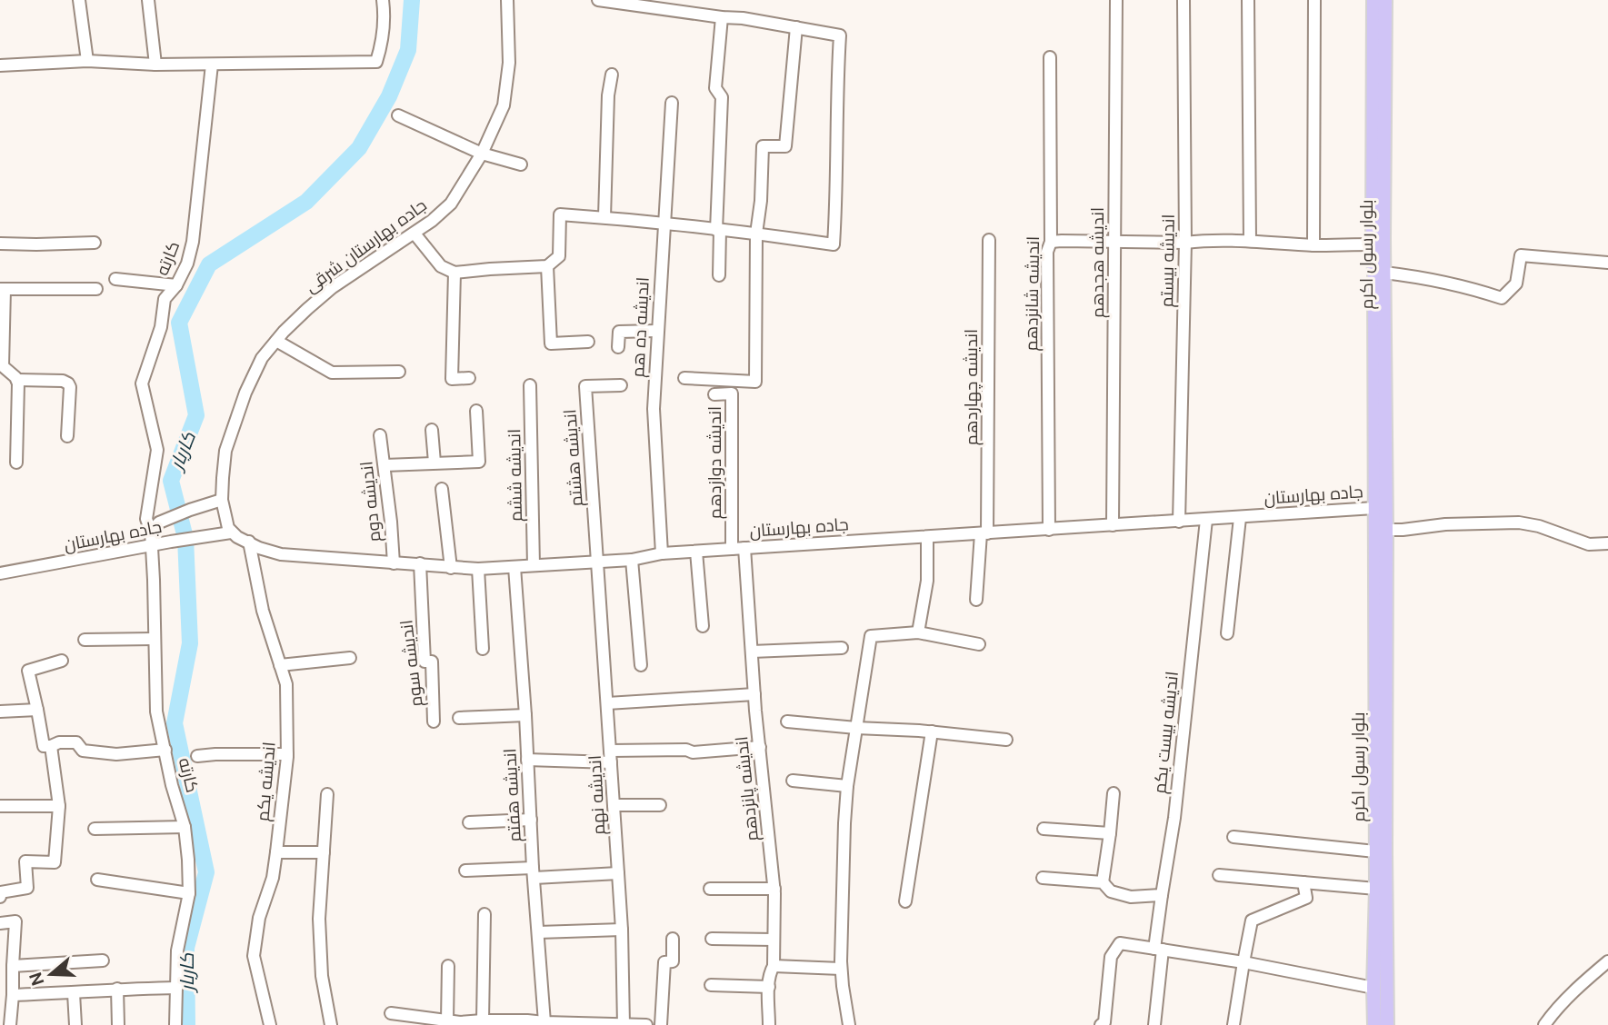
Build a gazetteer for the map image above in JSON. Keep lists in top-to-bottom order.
{
  "streets": {
    "main road": ["بلوار رسول اکرم"],
    "street": [
      "جاده بهارستان شرقی",
      "کارته",
      "اندیشه بیستم",
      "اندیشه هجدهم",
      "اندیشه شانزدهم",
      "اندیشه ده هم",
      "اندیشه چهاردهم",
      "اندیشه هشتم",
      "اندیشه دوازدهم",
      "اندیشه ششم",
      "جاده بهارستان",
      "اندیشه دوم",
      "اندیشه سوم",
      "اندیشه بیست یکم",
      "اندیشه یکم",
      "اندیشه پانزدهم",
      "اندیشه هفتم",
      "اندیشه نهم"
    ]
  },
  "crossings": [
    ["بلوار رسول اکرم", "جاده بهارستان"],
    ["کارته", "جاده بهارستان"],
    ["اندیشه بیستم", "جاده بهارستان"],
    ["اندیشه هجدهم", "جاده بهارستان"],
    ["اندیشه شانزدهم", "جاده بهارستان"],
    ["اندیشه ده هم", "جاده بهارستان"],
    ["اندیشه چهاردهم", "جاده بهارستان"],
    ["اندیشه هشتم", "جاده بهارستان"],
    ["اندیشه هشتم", "اندیشه نهم"],
    ["اندیشه دوازدهم", "جاده بهارستان"],
    ["اندیشه دوازدهم", "اندیشه پانزدهم"],
    ["اندیشه ششم", "جاده بهارستان"],
    ["جاده بهارستان", "اندیشه دوم"],
    ["جاده بهارستان", "اندیشه سوم"],
    ["جاده بهارستان", "اندیشه بیست یکم"],
    ["جاده بهارستان", "اندیشه یکم"],
    ["جاده بهارستان", "اندیشه پانزدهم"],
    ["جاده بهارستان", "اندیشه هفتم"],
    ["جاده بهارستان", "اندیشه نهم"]
  ],
  "water": ["کاربار"],
  "north": "left"
}
